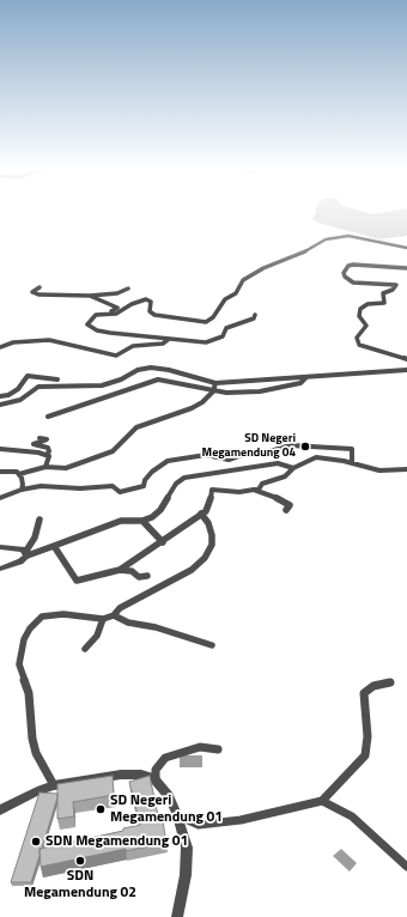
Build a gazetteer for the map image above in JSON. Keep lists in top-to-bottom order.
{
  "places": [
    "SD Negeri Megamendung 04",
    "SD Negeri Megamendung 01",
    "SDN Megamendung 01",
    "SDN Megamendung 02"
  ]
}
